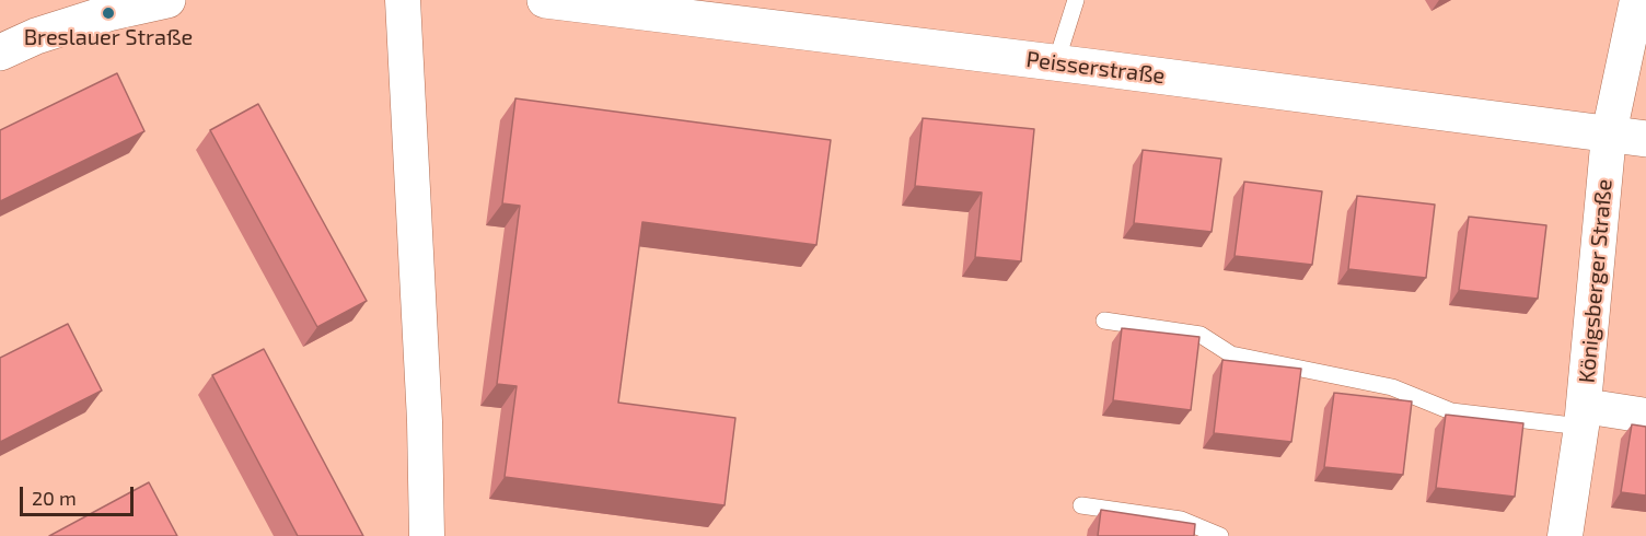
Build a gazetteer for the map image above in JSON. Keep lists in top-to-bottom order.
{
  "streets": {
    "street": ["Peisserstraße", "Königsberger Straße"]
  },
  "crossings": [
    ["Peisserstraße", "Königsberger Straße"]
  ],
  "places": ["Breslauer Straße"],
  "scale_bar": "20 m"
}
